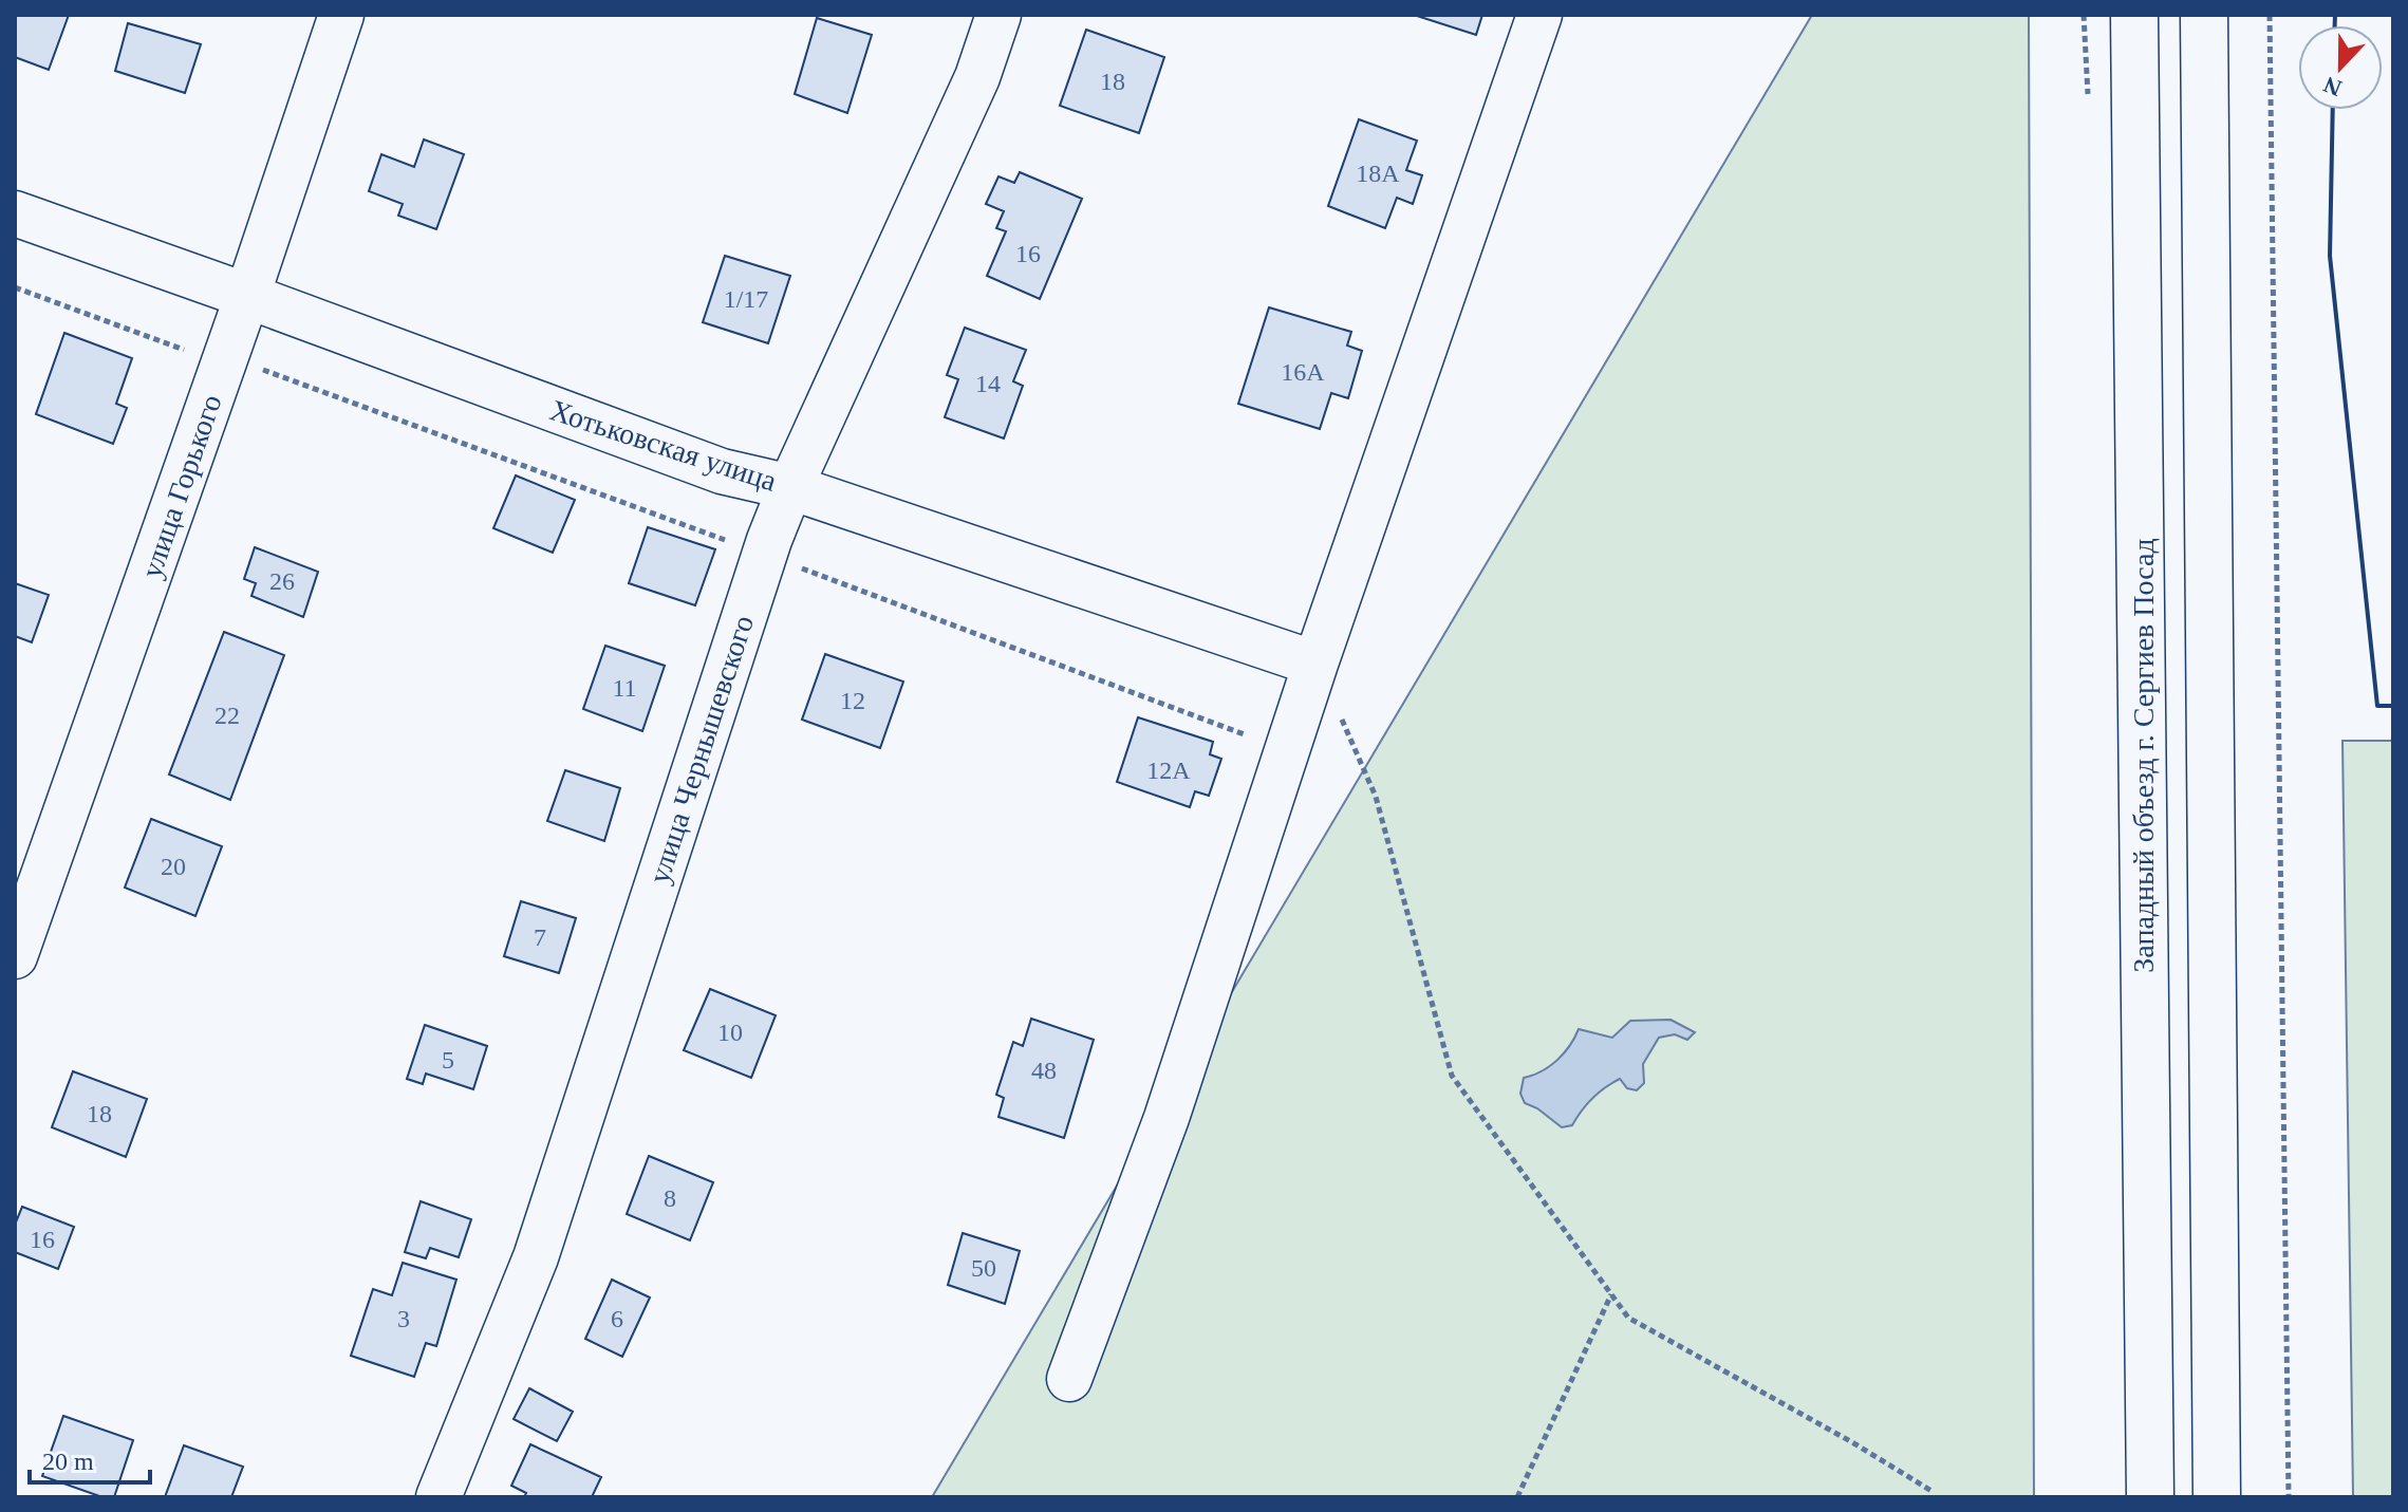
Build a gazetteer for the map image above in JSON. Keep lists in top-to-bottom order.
{
  "streets": {
    "main road": ["Западный объезд г. Сергиев Посад"],
    "street": ["Хотьковская улица", "улица Горького", "улица Чернышевского"]
  },
  "crossings": [
    ["Хотьковская улица", "улица Горького"],
    ["Хотьковская улица", "улица Чернышевского"]
  ],
  "house_numbers": [
    "18",
    "18А",
    "16",
    "1/17",
    "16А",
    "14",
    "26",
    "11",
    "12",
    "22",
    "12А",
    "20",
    "7",
    "10",
    "5",
    "48",
    "18",
    "8",
    "16",
    "50",
    "3",
    "6"
  ],
  "scale_bar": "20 m",
  "north": "bottom"
}
